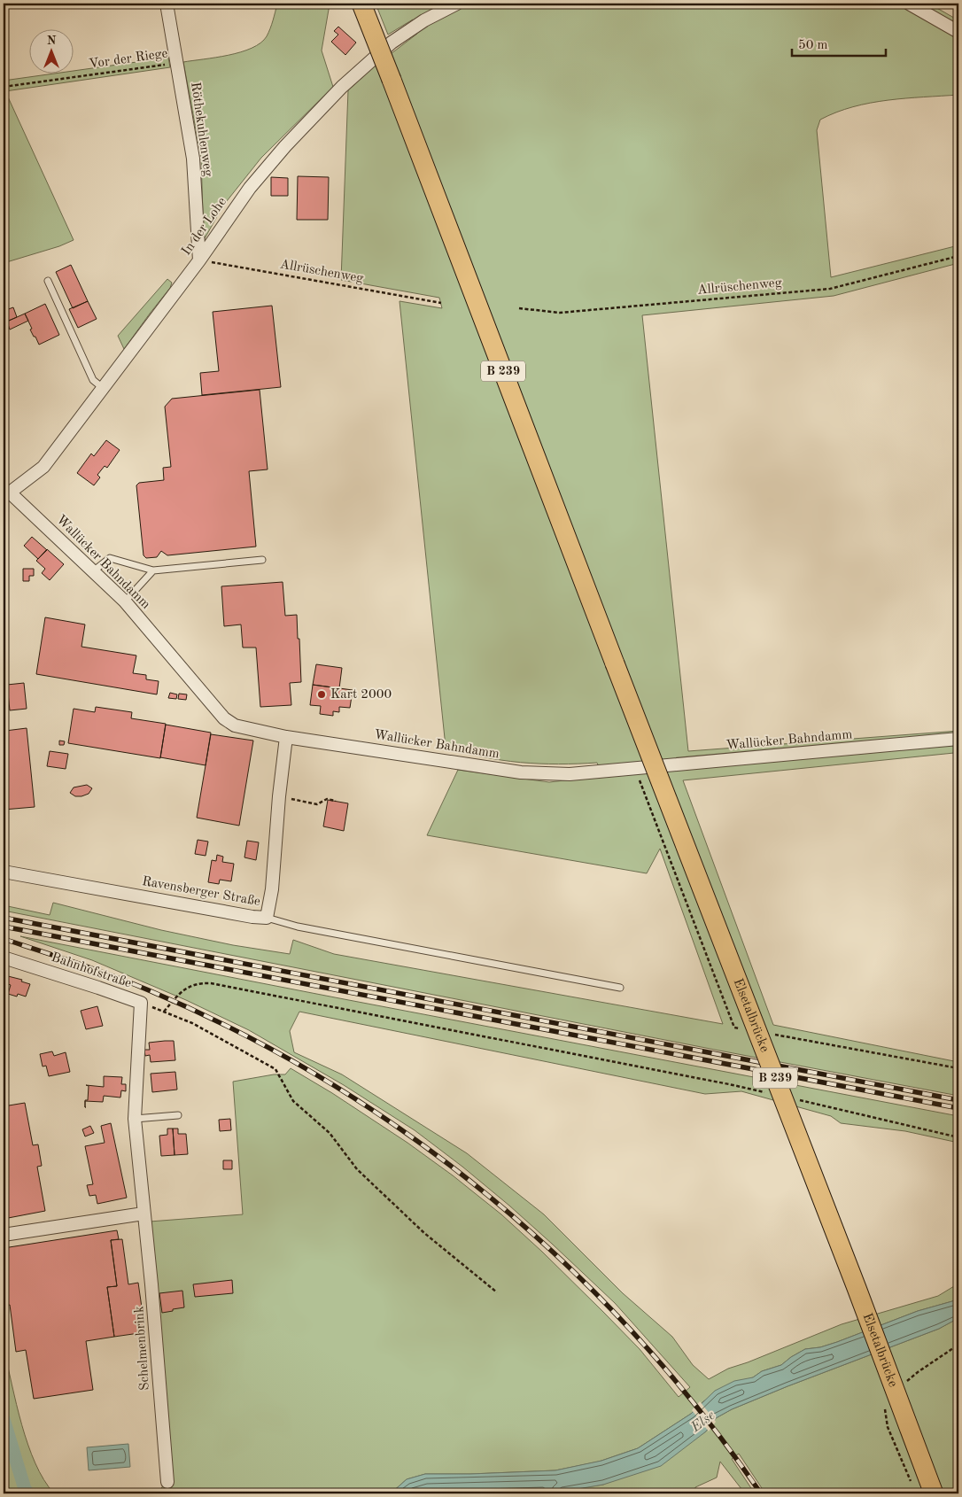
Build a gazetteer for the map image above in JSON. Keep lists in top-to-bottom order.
{
  "streets": {
    "main road": ["B 239", "Elsetalbrücke"],
    "street": [
      "Röthekuhlenweg",
      "In der Lohe",
      "Wallücker Bahndamm",
      "Ravensberger Straße",
      "Bahnhofstraße",
      "Schelmenbrink"
    ],
    "path": ["Vor der Riege", "Allrüschenweg"]
  },
  "crossings": [
    ["Vor der Riege", "Röthekuhlenweg"],
    ["Röthekuhlenweg", "In der Lohe"],
    ["Röthekuhlenweg", "Allrüschenweg"],
    ["In der Lohe", "Allrüschenweg"],
    ["In der Lohe", "Wallücker Bahndamm"],
    ["Wallücker Bahndamm", "Ravensberger Straße"],
    ["Bahnhofstraße", "Schelmenbrink"]
  ],
  "water": ["Else"],
  "places": ["Kart 2000"],
  "scale_bar": "50 m",
  "north": "top"
}
